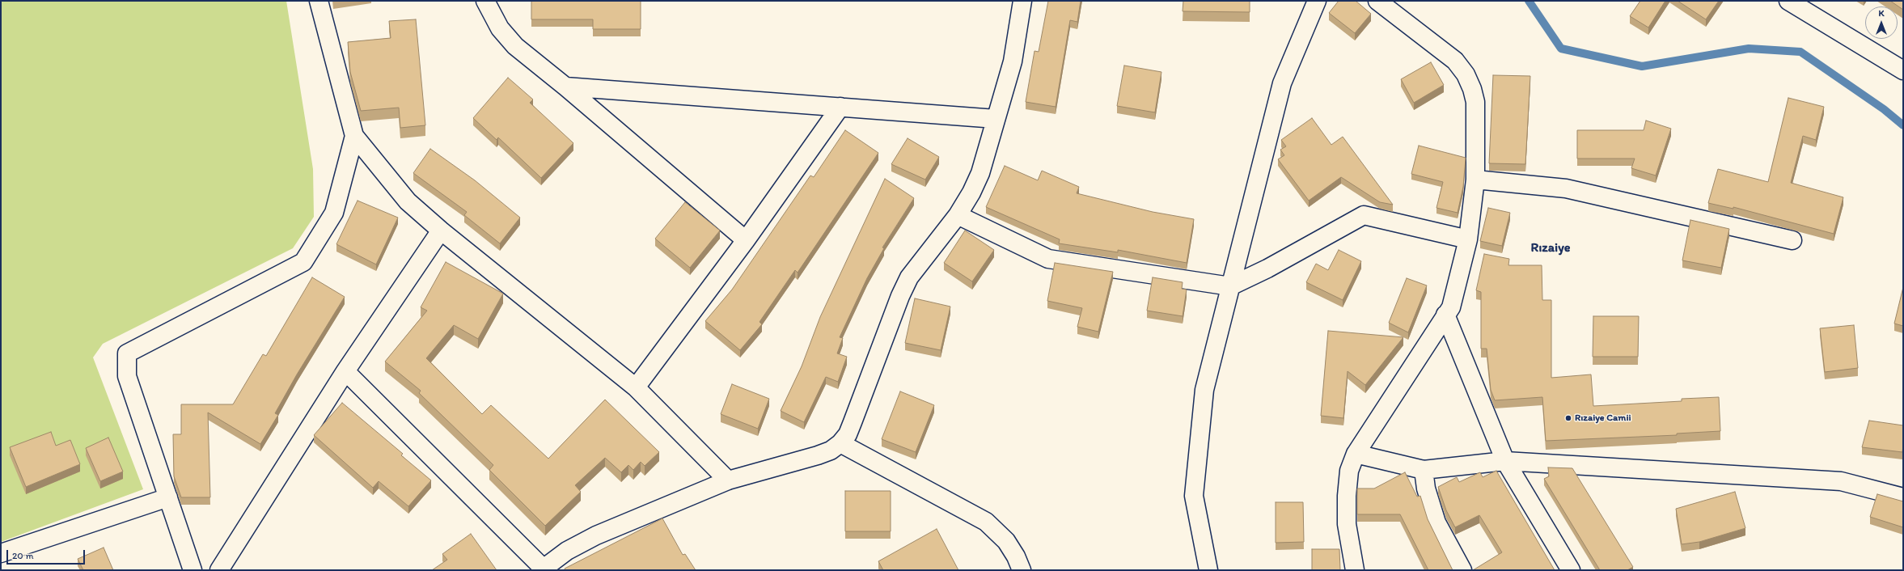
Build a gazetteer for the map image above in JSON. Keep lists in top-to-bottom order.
{
  "districts": ["Rızaiye"],
  "places": ["Rızaiye Camii"],
  "scale_bar": "20 m",
  "north": "top"
}
